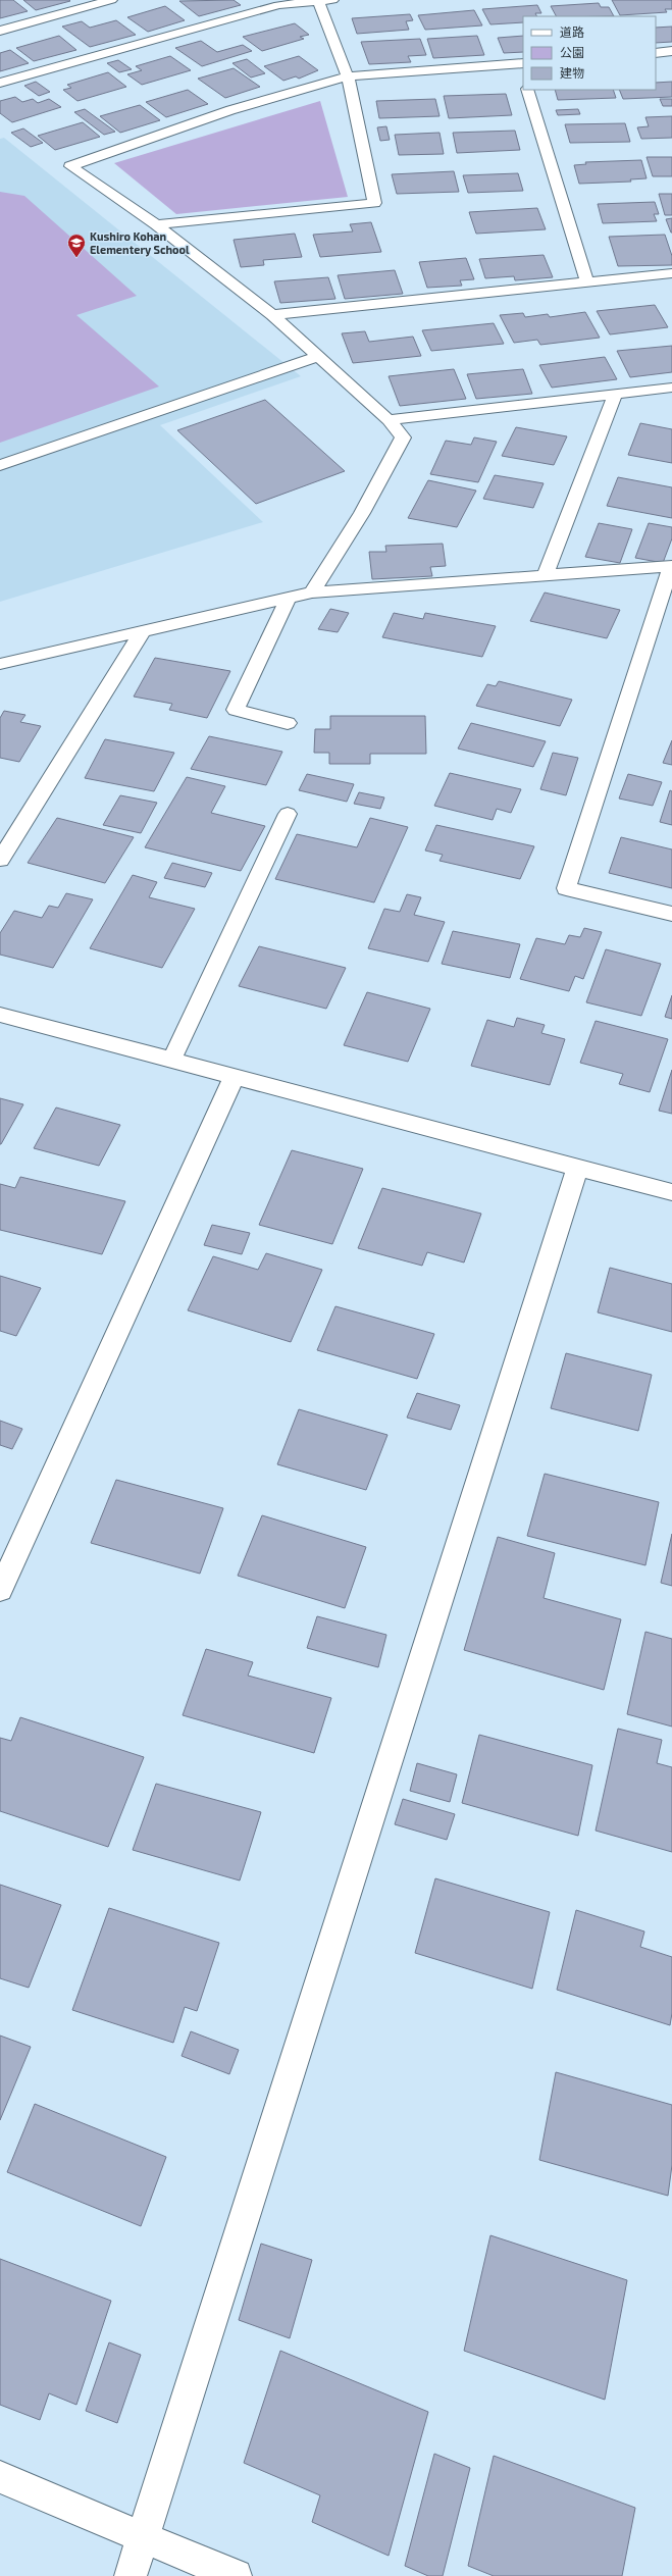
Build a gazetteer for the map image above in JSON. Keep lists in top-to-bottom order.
{
  "places": {
    "school or university": ["Kushiro Kohan Elementery School"]
  },
  "legend": ["道路", "公園", "建物"]
}
